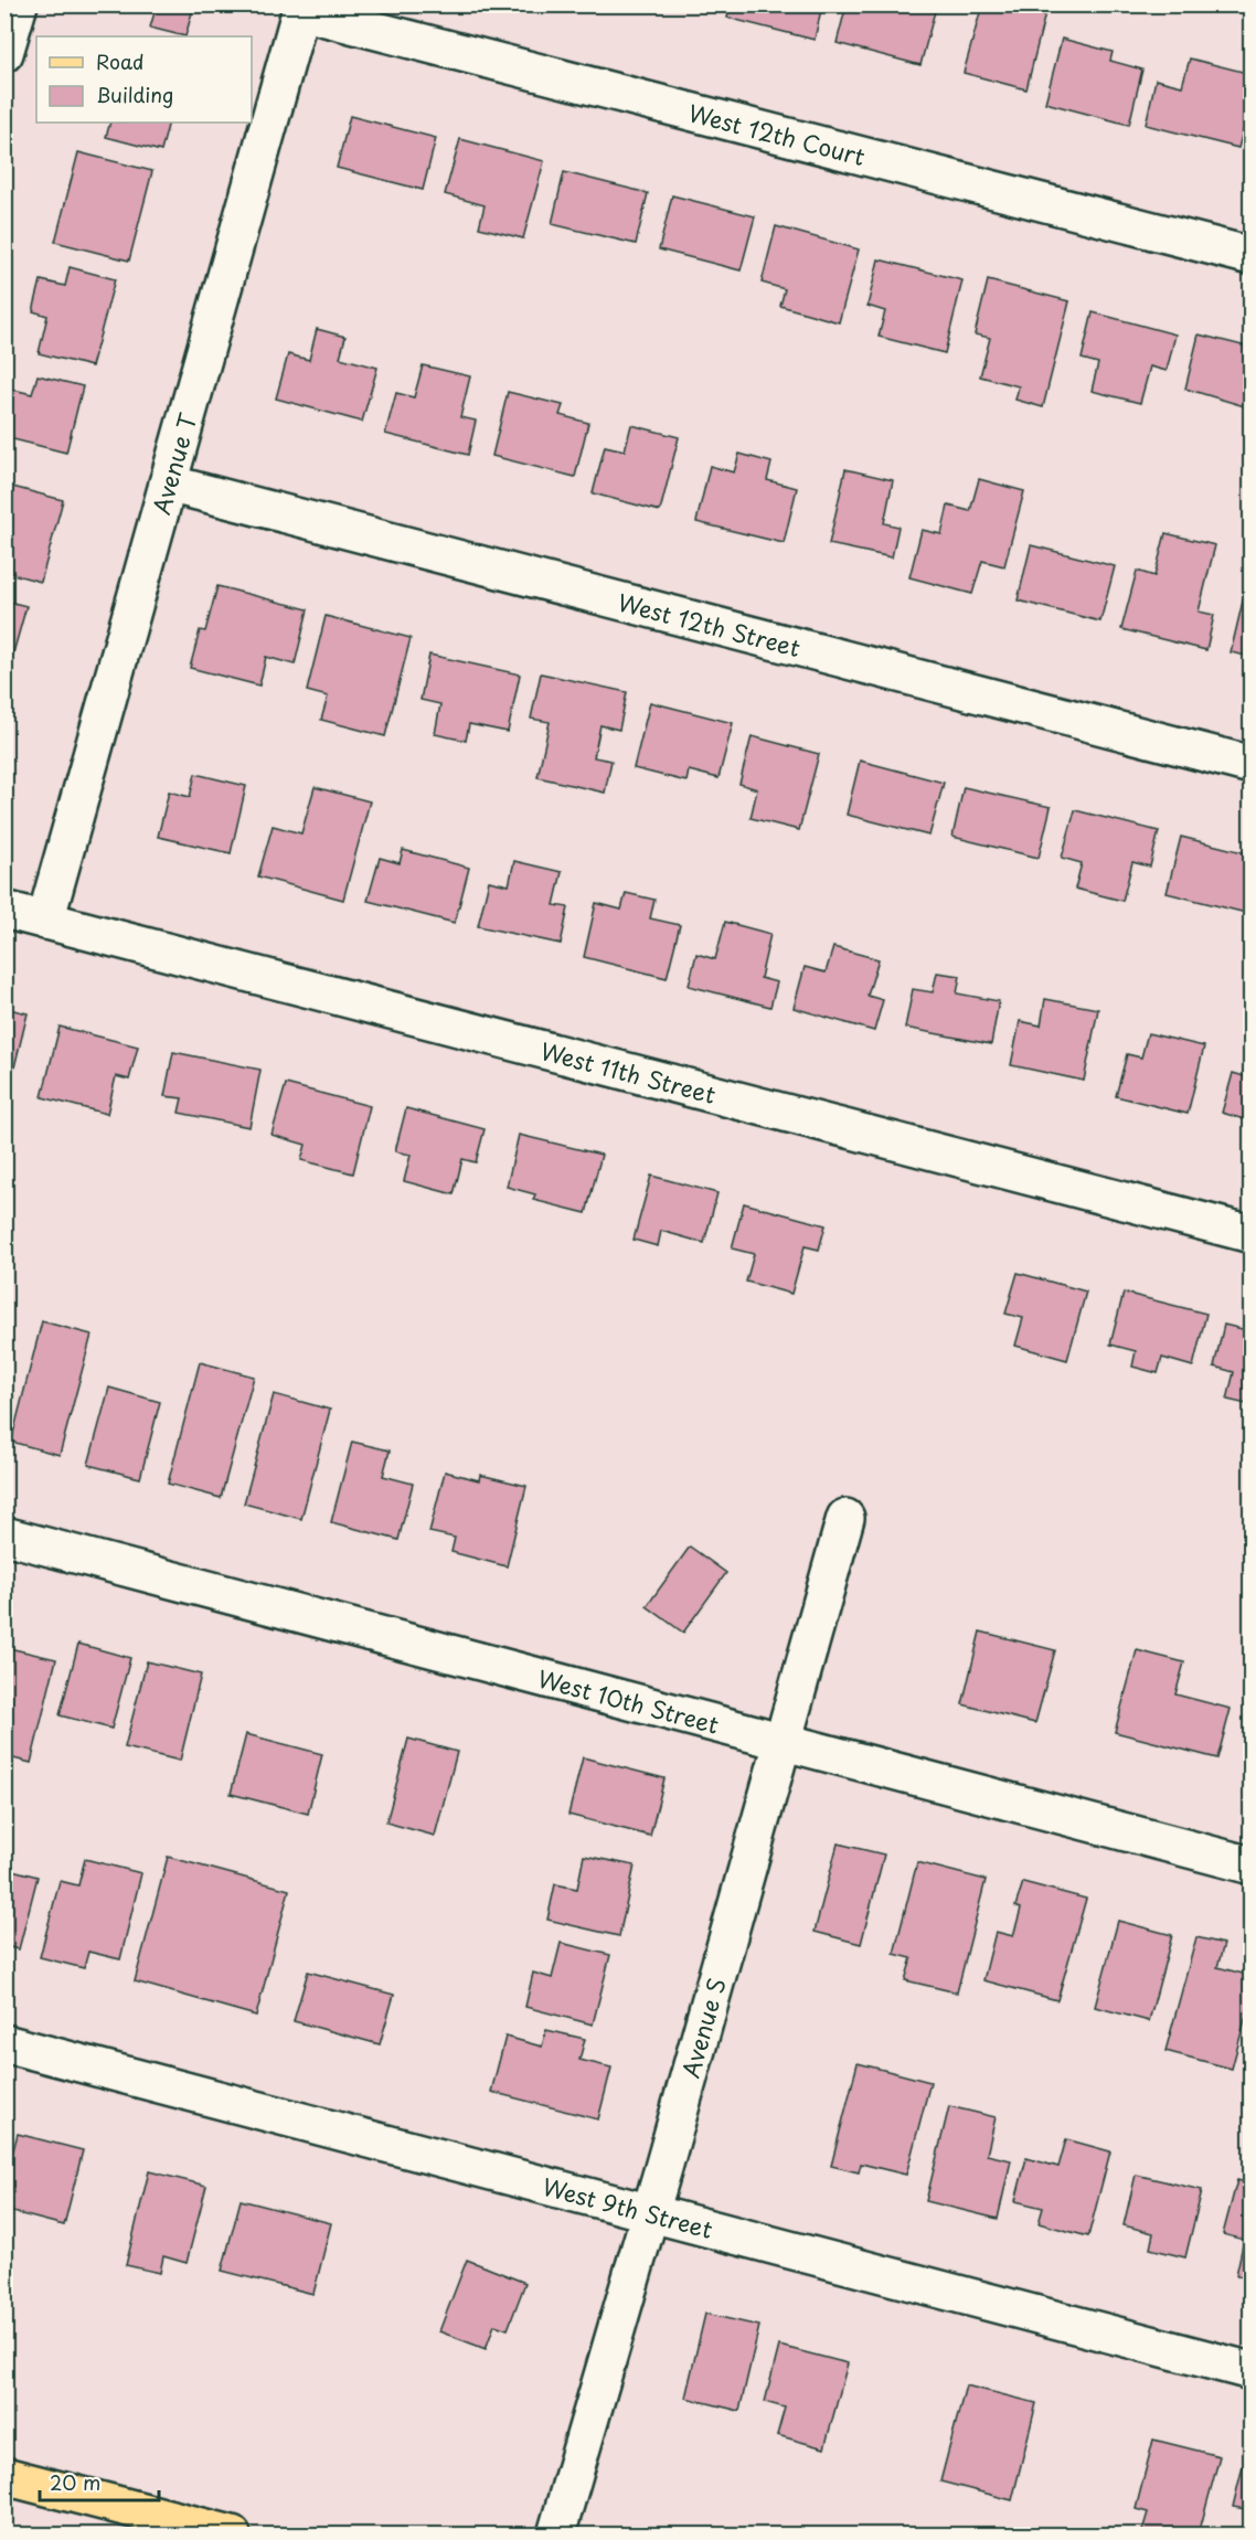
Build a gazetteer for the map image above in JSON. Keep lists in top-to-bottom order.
{
  "streets": {
    "street": [
      "West 12th Court",
      "Avenue T",
      "West 12th Street",
      "West 11th Street",
      "West 10th Street",
      "Avenue S",
      "West 9th Street"
    ]
  },
  "crossings": [
    ["West 12th Court", "Avenue T"],
    ["Avenue T", "West 12th Street"],
    ["Avenue T", "West 11th Street"],
    ["West 10th Street", "Avenue S"],
    ["Avenue S", "West 9th Street"]
  ],
  "legend": ["Road", "Building"],
  "scale_bar": "20 m"
}
